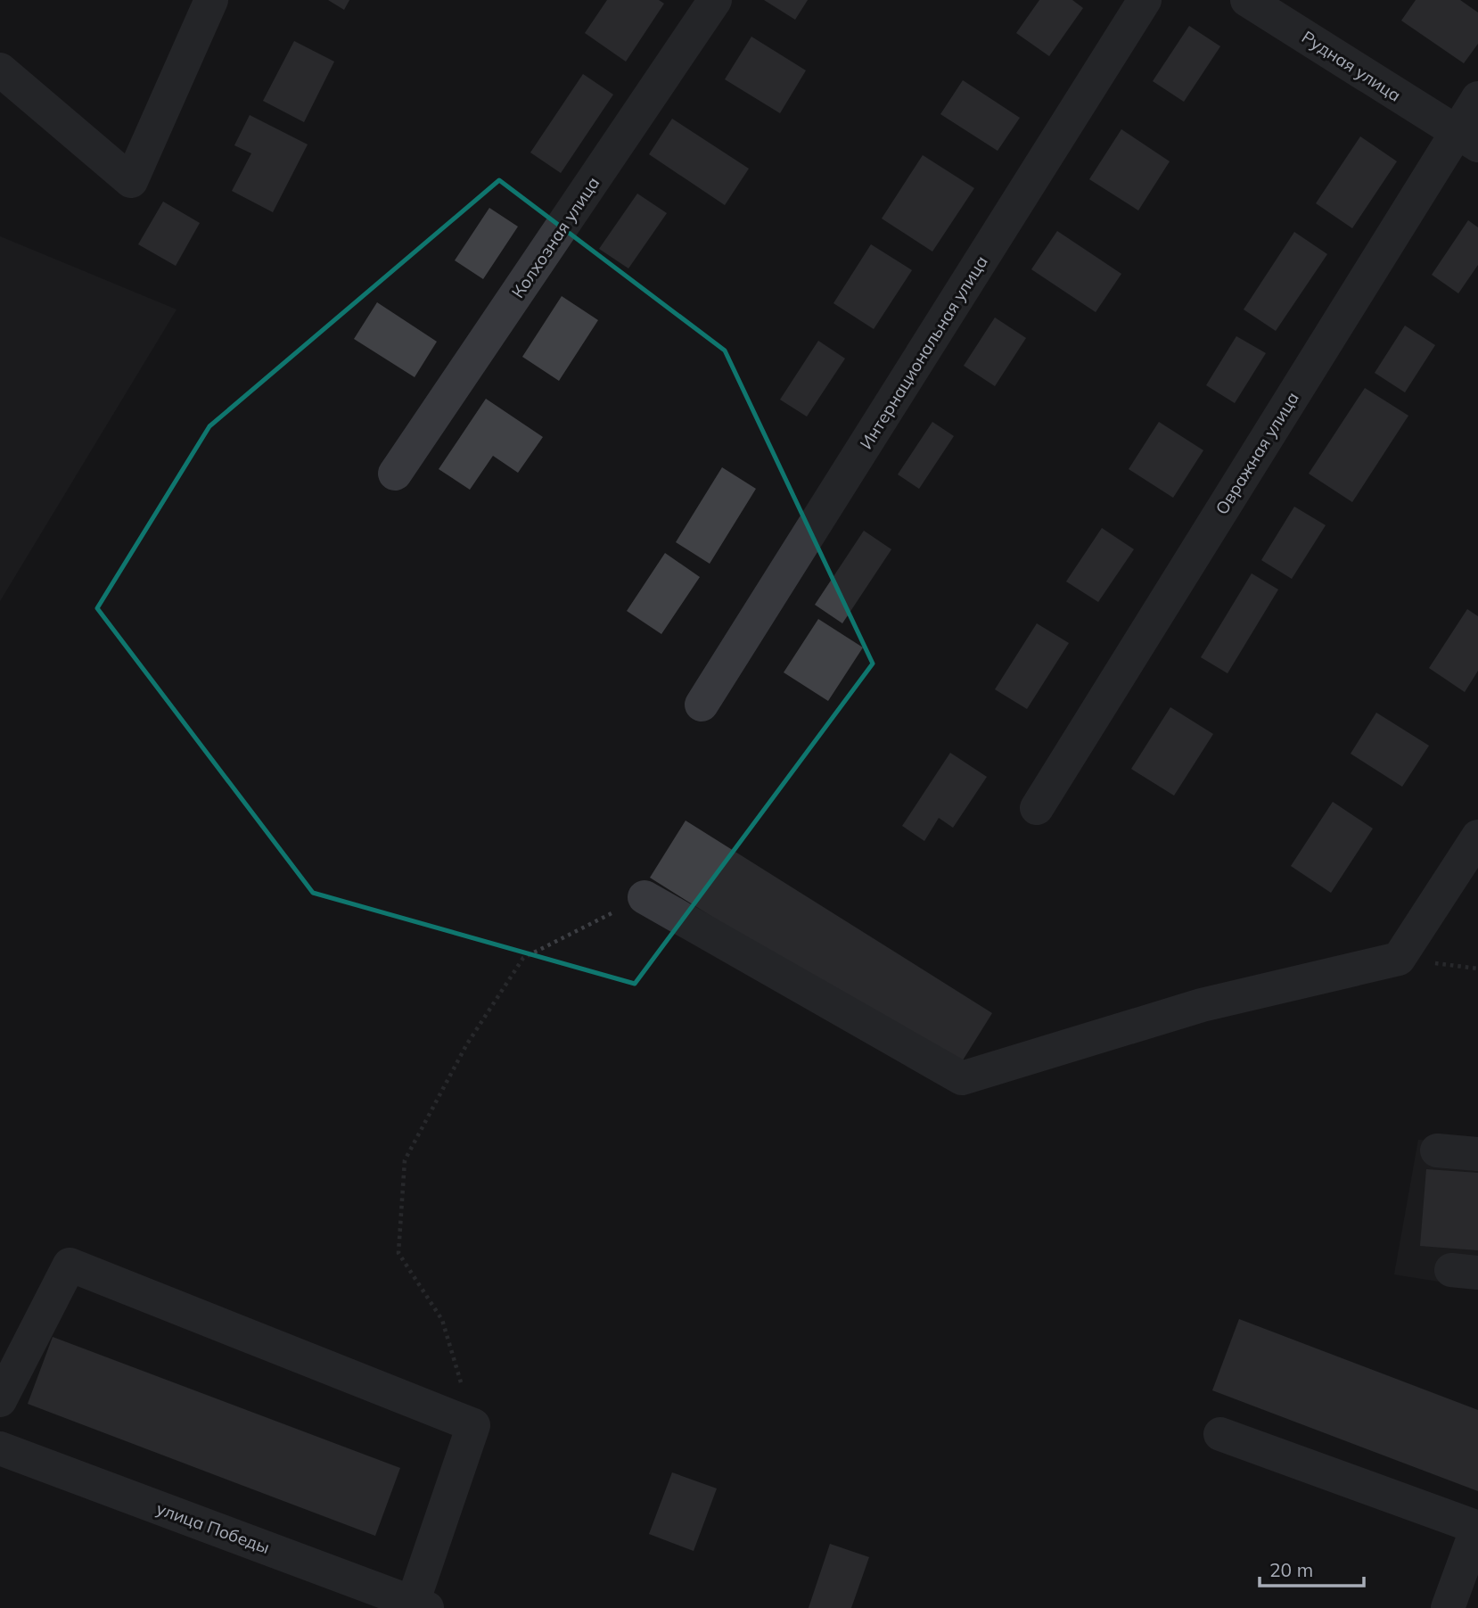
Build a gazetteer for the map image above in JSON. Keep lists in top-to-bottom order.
{
  "streets": {
    "street": [
      "Рудная улица",
      "Колхозная улица",
      "Интернациональная улица",
      "Овражная улица",
      "улица Победы"
    ]
  },
  "crossings": [
    ["Рудная улица", "Овражная улица"]
  ],
  "scale_bar": "20 m"
}
